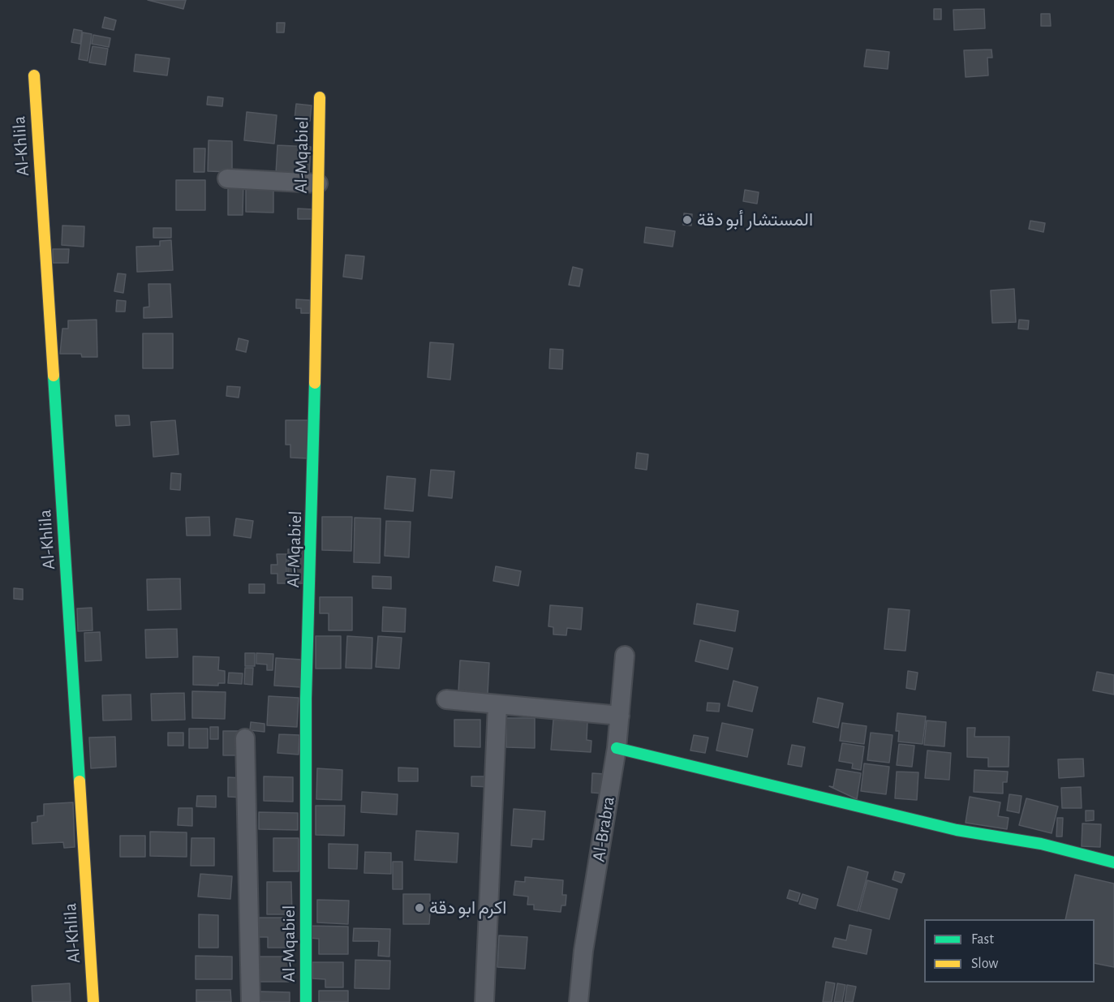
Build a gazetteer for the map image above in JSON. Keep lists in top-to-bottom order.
{
  "streets": {
    "street": ["Al-Khlila", "Al-Mqabiel", "Al-Brabra"]
  },
  "places": ["المستشار أبو دقة", "اكرم ابو دقة"],
  "legend": ["Fast", "Slow"]
}
